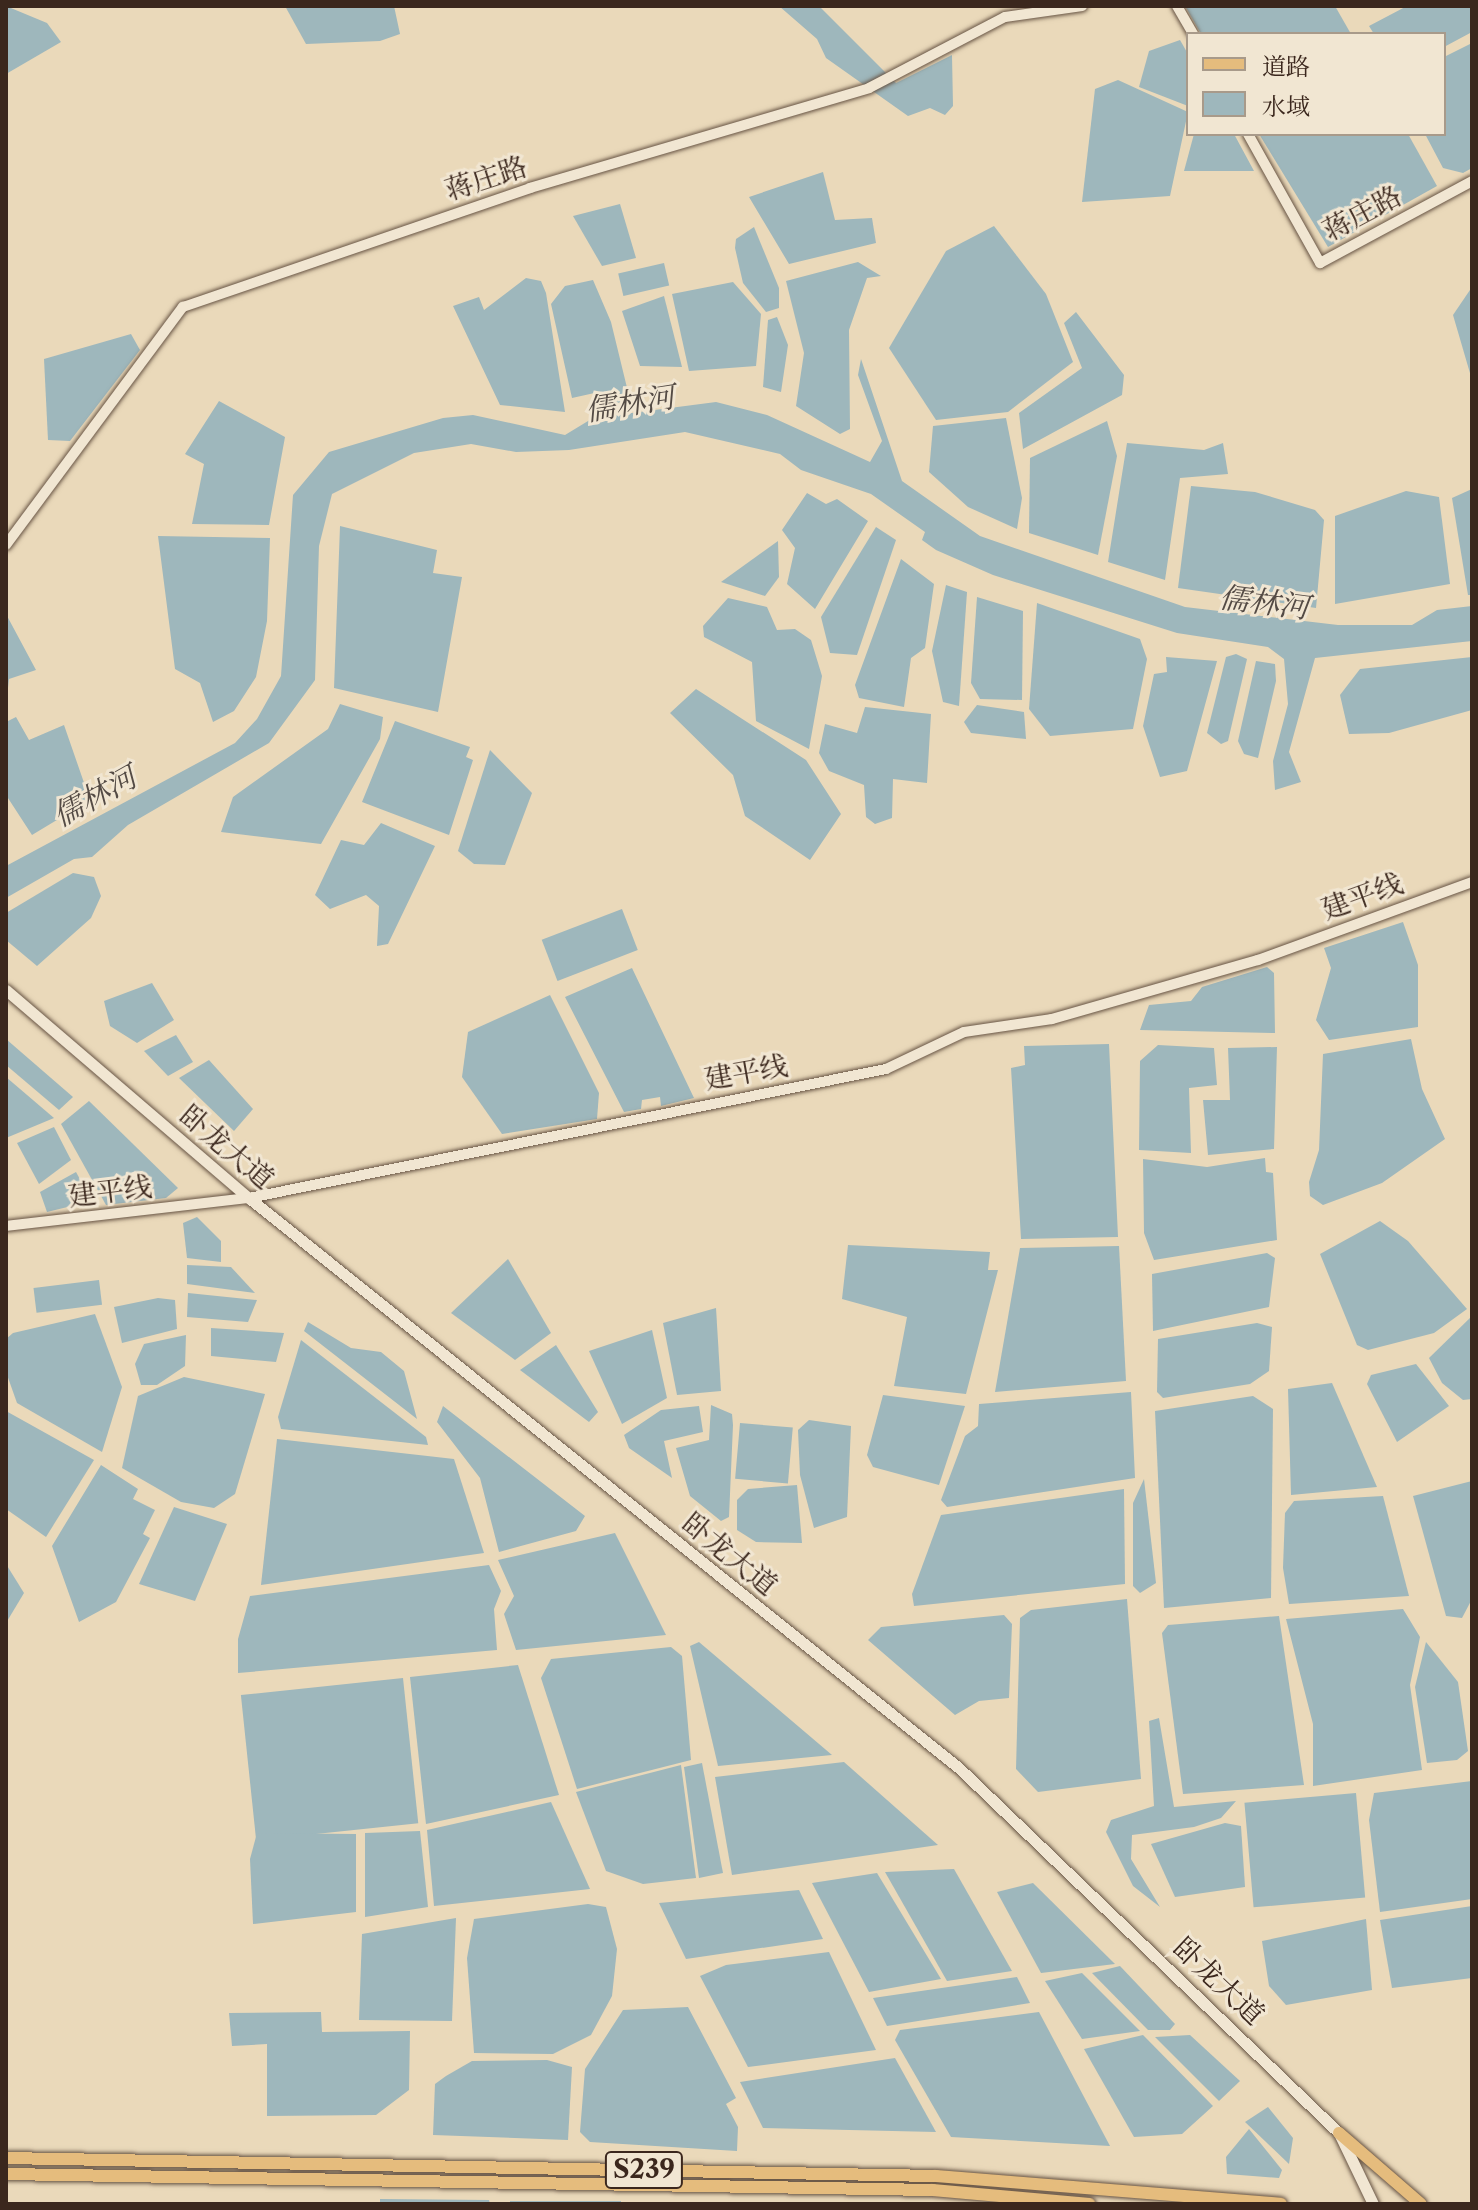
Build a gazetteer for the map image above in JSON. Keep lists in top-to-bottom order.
{
  "streets": {
    "main road": ["卧龙大道", "S239"],
    "street": ["蒋庄路", "建平线"]
  },
  "crossings": [
    ["建平线", "卧龙大道"]
  ],
  "water": ["儒林河"],
  "legend": ["道路", "水域"]
}
